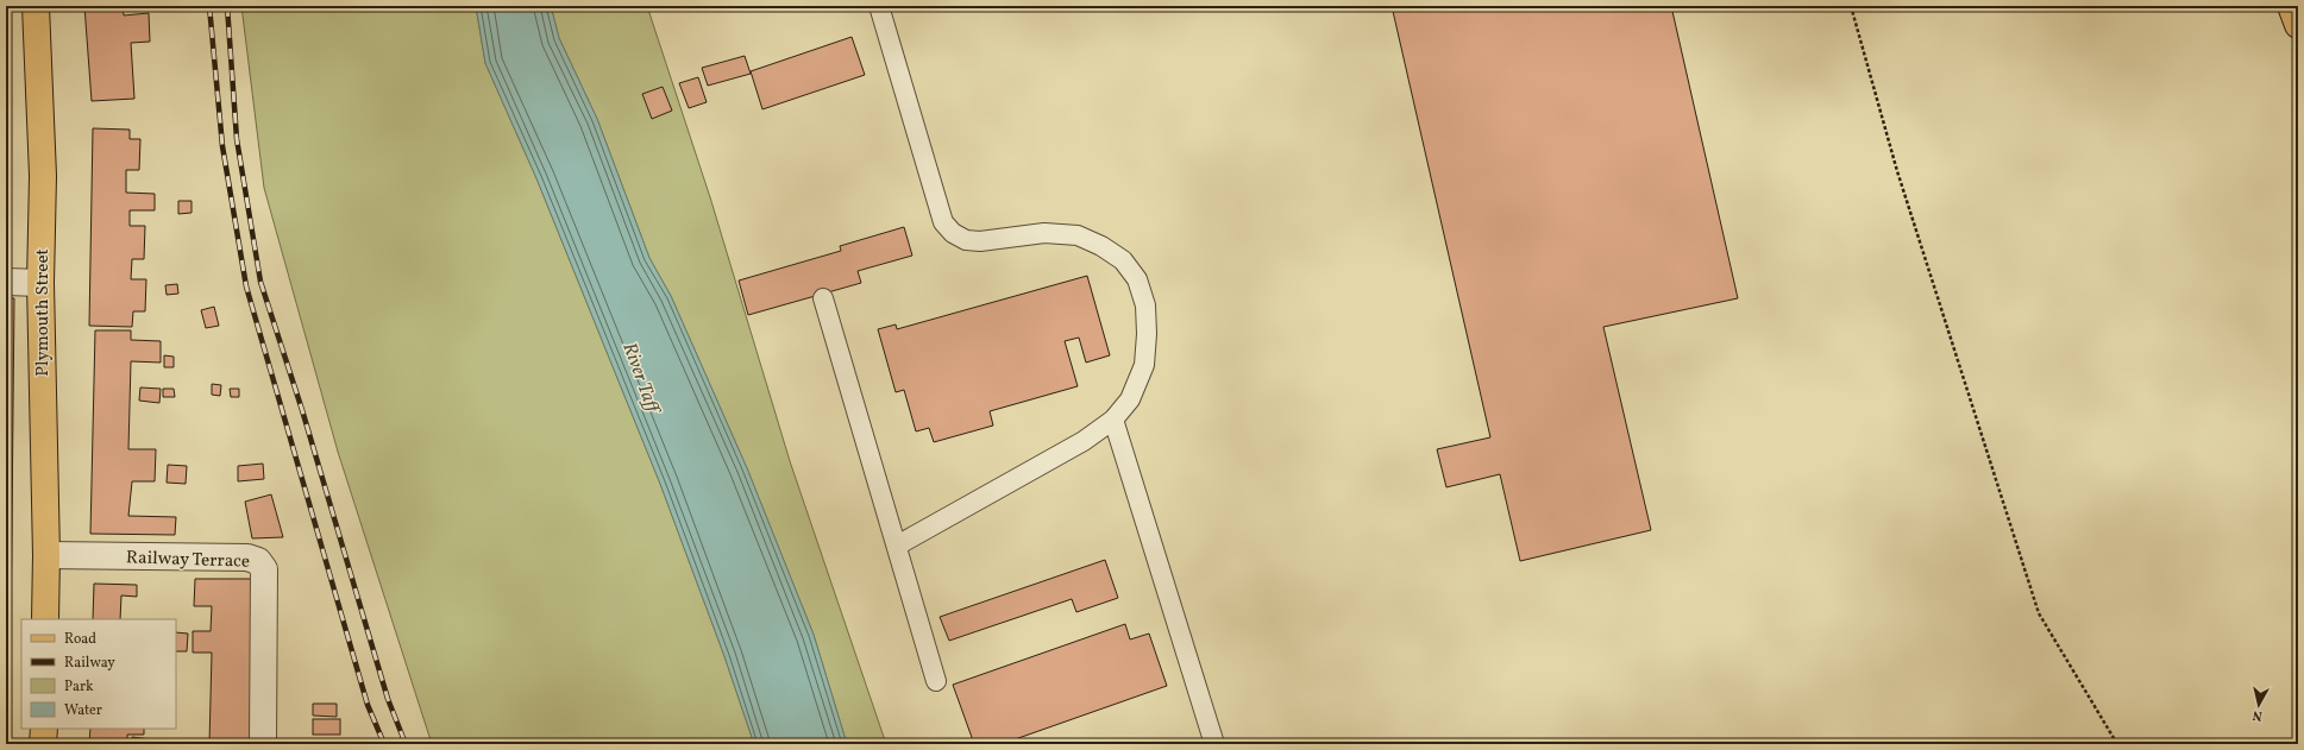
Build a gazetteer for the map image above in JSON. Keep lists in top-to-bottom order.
{
  "streets": {
    "main road": ["Plymouth Street"],
    "street": ["Railway Terrace"]
  },
  "crossings": [
    ["Plymouth Street", "Railway Terrace"]
  ],
  "water": ["River Taff"],
  "legend": [
    "Road",
    "Railway",
    "Park",
    "Water"
  ],
  "north": "bottom"
}
